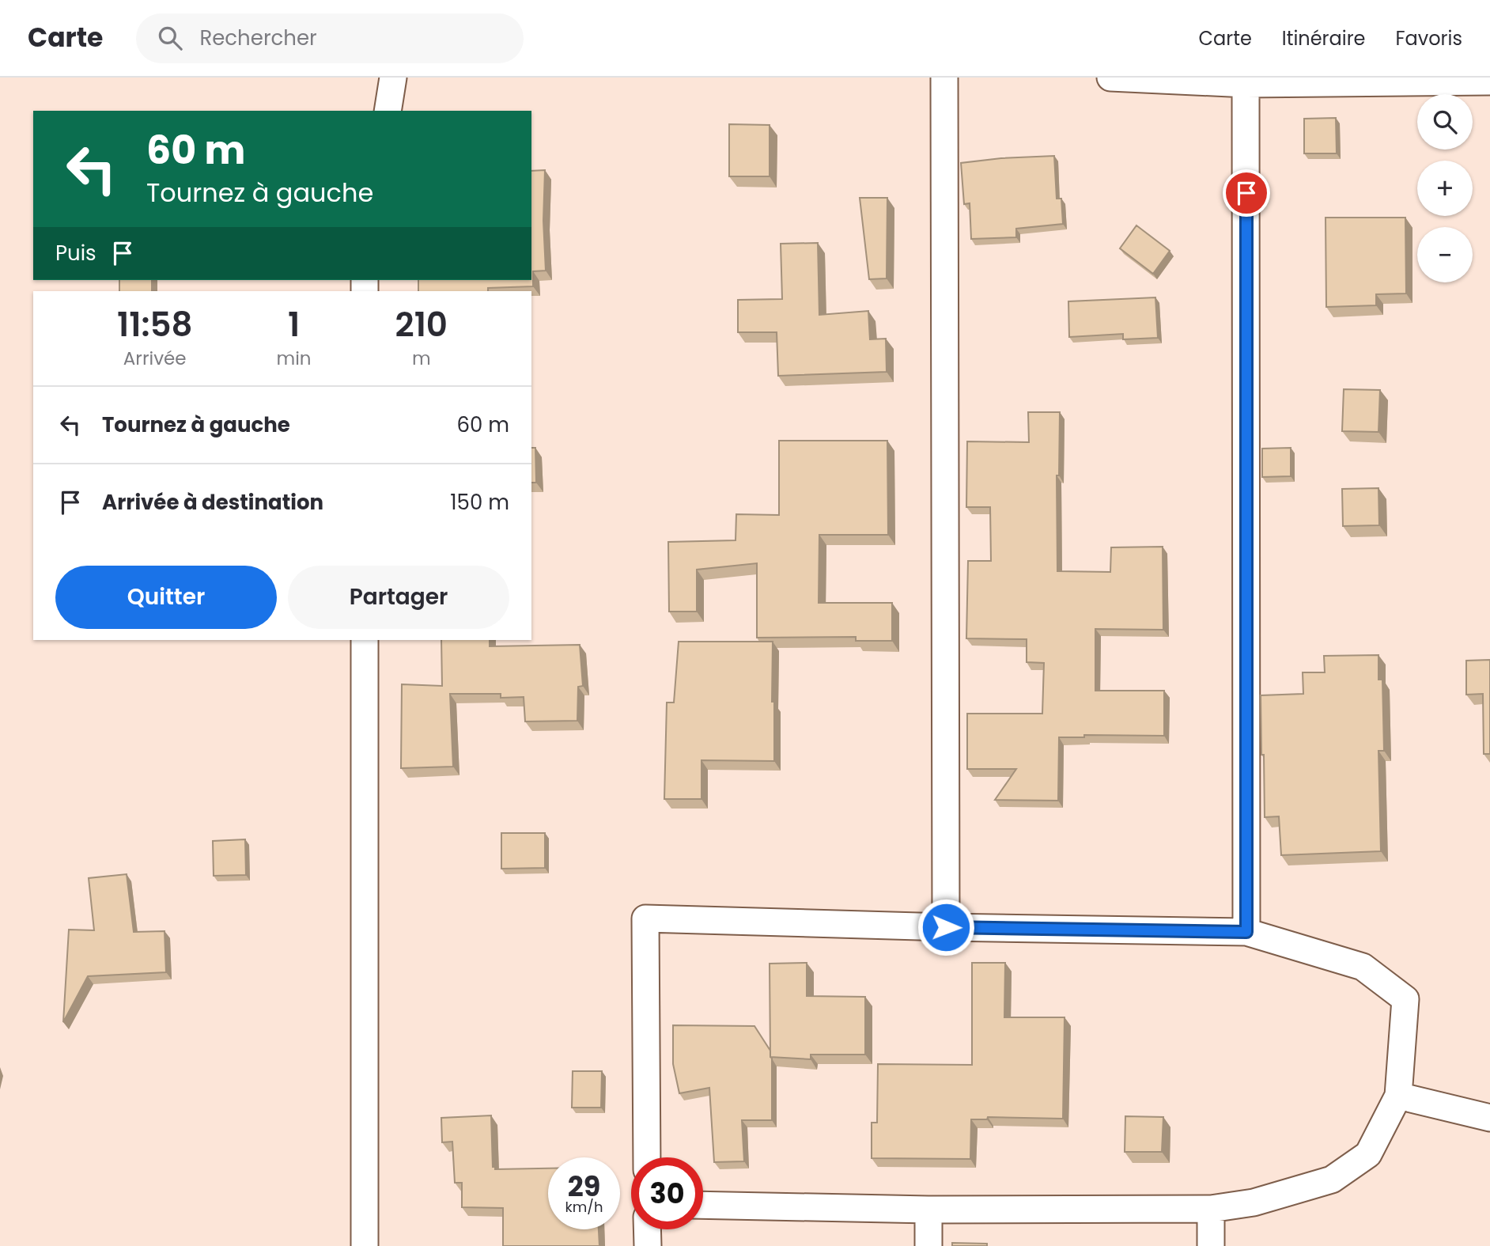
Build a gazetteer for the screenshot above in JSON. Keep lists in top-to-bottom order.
{
  "page": {
    "header": "Carte",
    "search": "Rechercher",
    "nav": ["Carte", "Itinéraire", "Favoris"],
    "map_buttons": ["+", "−"],
    "turn": ["60 m", "Tournez à gauche"],
    "then": "Puis",
    "eta": [
      "11:58",
      "Arrivée",
      "1",
      "min",
      "210",
      "m"
    ],
    "list": [
      {
        "name": "Tournez à gauche",
        "value": "60 m"
      },
      {
        "name": "Arrivée à destination",
        "value": "150 m"
      }
    ],
    "buttons": ["Quitter", "Partager"],
    "speed": "29 km/h",
    "limit": "30"
  }
}
